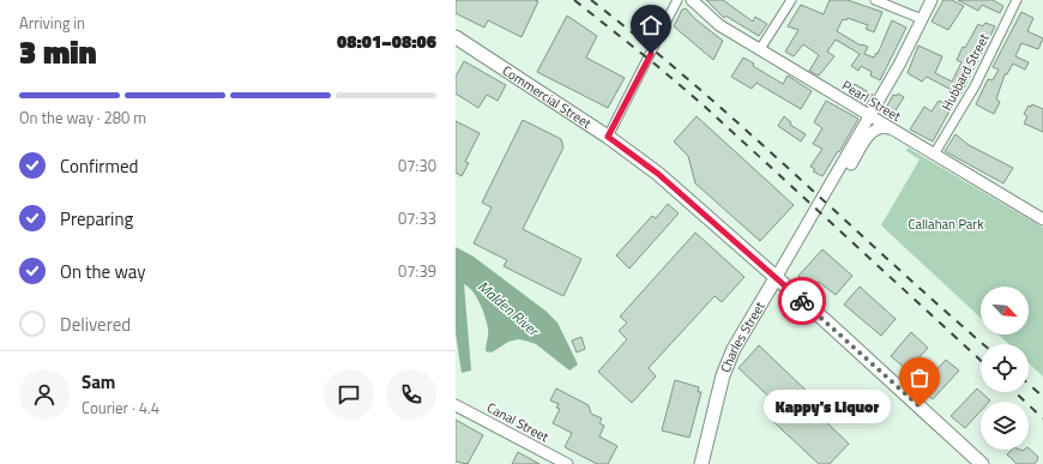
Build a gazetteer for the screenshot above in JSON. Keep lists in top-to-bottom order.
{
  "streets": {
    "main road": ["Commercial Street", "Charles Street"],
    "street": ["Hubbard Street", "Pearl Street", "Canal Street"]
  },
  "crossings": [
    ["Hubbard Street", "Pearl Street"],
    ["Commercial Street", "Charles Street"],
    ["Pearl Street", "Charles Street"]
  ],
  "water": ["Malden River"],
  "parks": ["Callahan Park"],
  "places": ["Kappy's Liquor"],
  "north": "bottom right",
  "page": {
    "heading": ["3 min", "Arriving in", "08:01–08:06"],
    "panel": ["Sam", "Courier · 4.4"],
    "bar": "On the way · 280 m",
    "list": [
      ["Confirmed", "07:30"],
      ["Preparing", "07:33"],
      ["On the way", "07:39"],
      "Delivered"
    ],
    "bubble": "Kappy's Liquor"
  }
}
